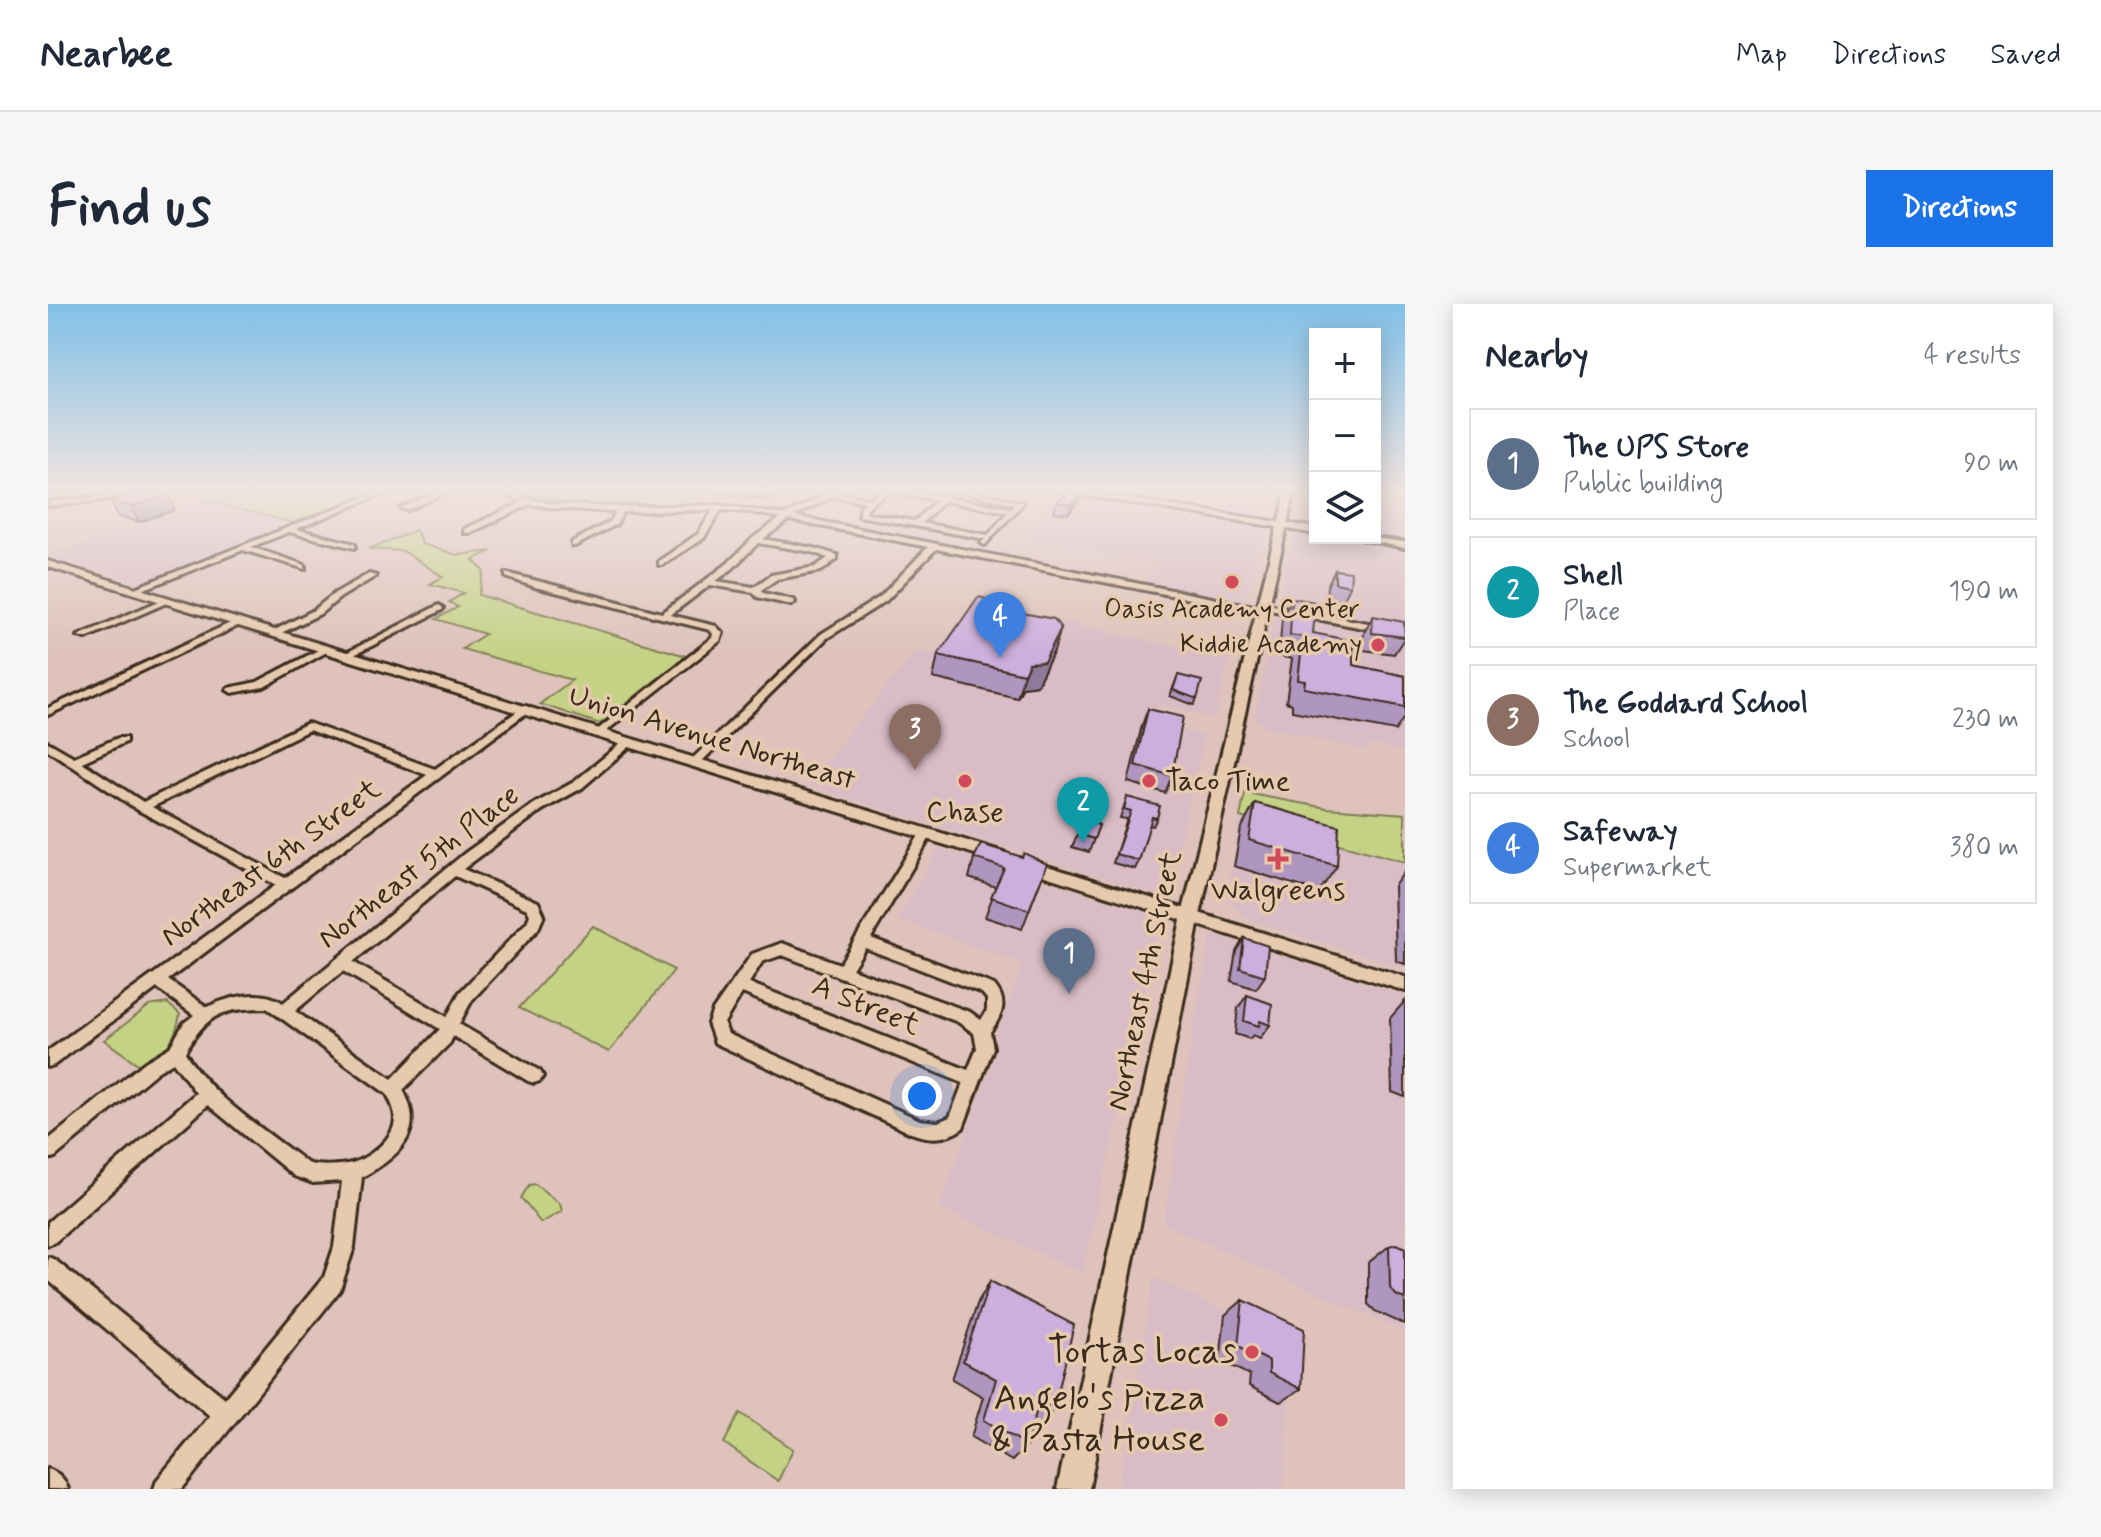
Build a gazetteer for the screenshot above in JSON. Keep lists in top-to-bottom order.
{
  "streets": {
    "main road": ["Northeast 4th Street"],
    "street": [
      "Union Avenue Northeast",
      "Northeast 6th Street",
      "Northeast 5th Place",
      "A Street"
    ]
  },
  "crossings": [
    ["Union Avenue Northeast", "Northeast 6th Street"],
    ["Union Avenue Northeast", "Northeast 5th Place"],
    ["Union Avenue Northeast", "Northeast 4th Street"]
  ],
  "places": {
    "other": [
      "Oasis Academy Center",
      "Kiddie Academy",
      "Chase",
      "Taco Time",
      "Tortas Locas",
      "Angelo's Pizza & Pasta House"
    ],
    "health": ["Walgreens"]
  },
  "page": {
    "header": "Nearbee",
    "nav": ["Map", "Directions", "Saved"],
    "buttons": "Directions",
    "title": "Find us",
    "heading": ["Nearby", "4 results"],
    "map_buttons": ["+", "−"],
    "list": [
      {
        "mark": "1",
        "name": "The UPS Store",
        "note": "Public building",
        "value": "90 m"
      },
      {
        "mark": "2",
        "name": "Shell",
        "note": "Place",
        "value": "190 m"
      },
      {
        "mark": "3",
        "name": "The Goddard School",
        "note": "School",
        "value": "230 m"
      },
      {
        "mark": "4",
        "name": "Safeway",
        "note": "Supermarket",
        "value": "380 m"
      }
    ],
    "pins": [
      "4",
      "3",
      "2",
      "1"
    ]
  }
}
